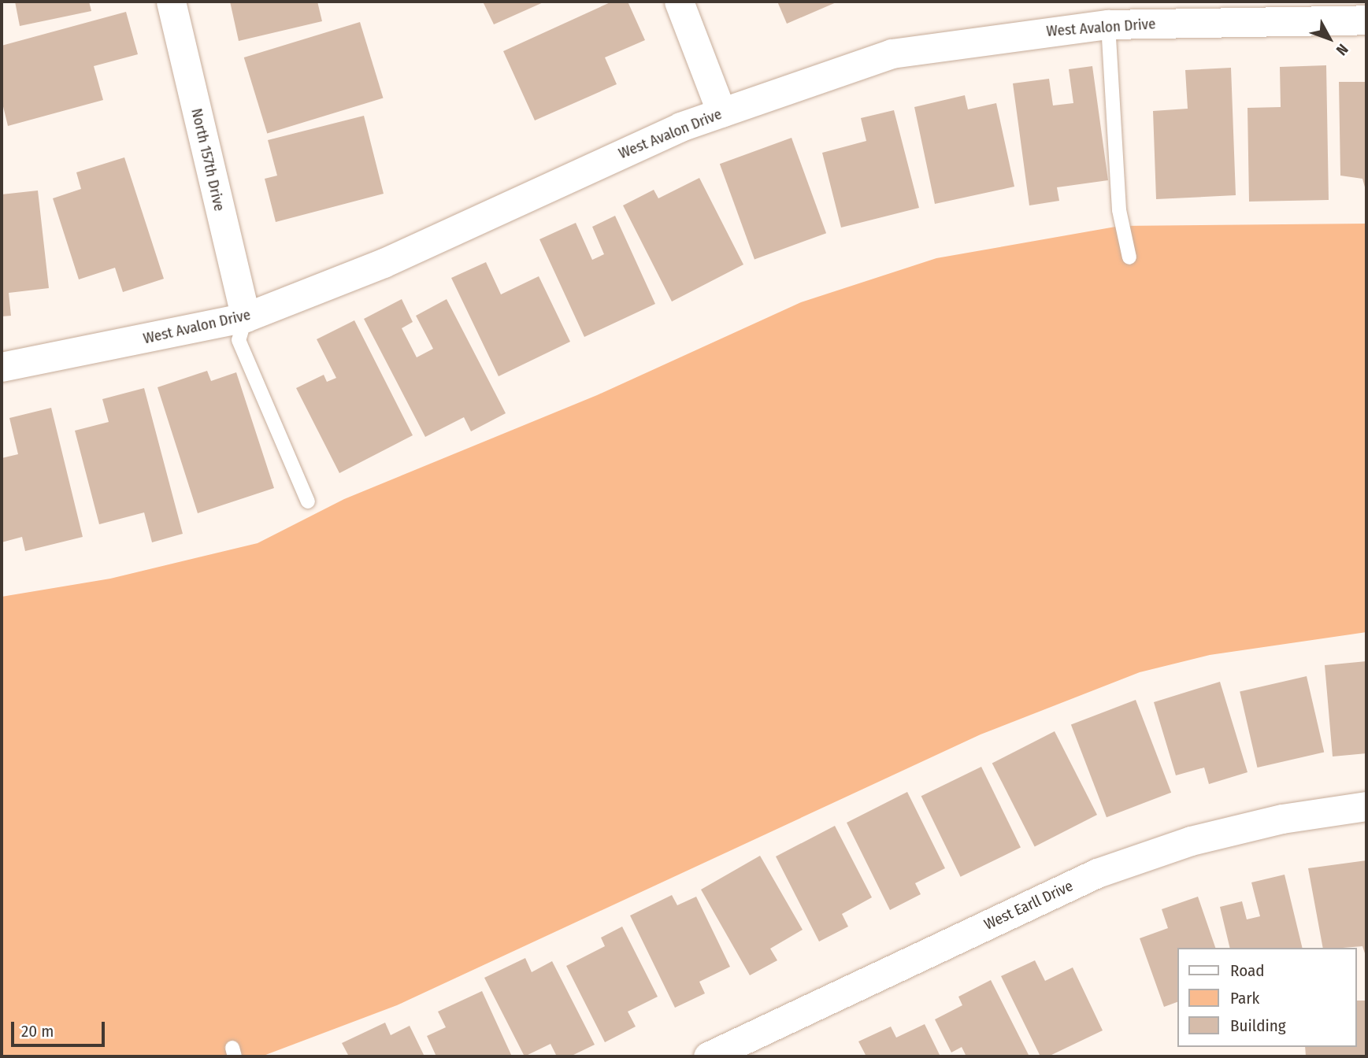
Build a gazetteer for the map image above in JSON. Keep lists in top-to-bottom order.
{
  "streets": {
    "street": ["West Avalon Drive", "North 157th Drive", "West Earll Drive"]
  },
  "crossings": [
    ["West Avalon Drive", "North 157th Drive"]
  ],
  "legend": ["Road", "Park", "Building"],
  "scale_bar": "20 m",
  "north": "bottom right"
}
